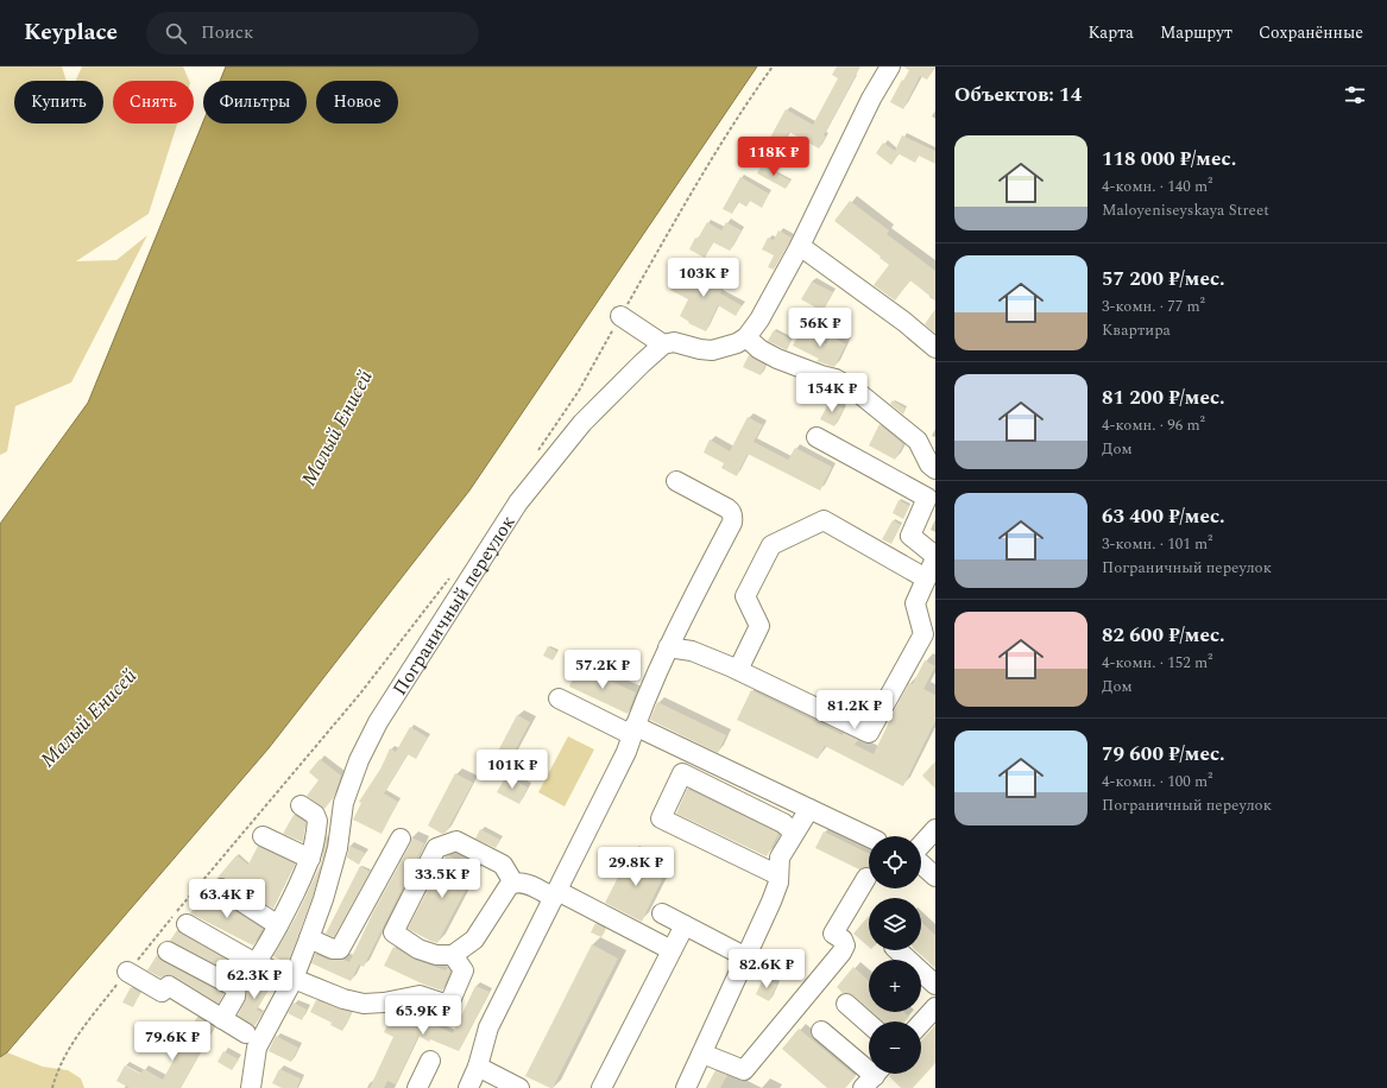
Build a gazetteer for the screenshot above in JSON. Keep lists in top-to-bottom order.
{
  "streets": {
    "street": ["Пограничный переулок"]
  },
  "water": ["Малый Енисей"],
  "page": {
    "header": "Keyplace",
    "search": "Поиск",
    "nav": ["Карта", "Маршрут", "Сохранённые"],
    "heading": "Объектов: 14",
    "chip": [
      "Купить",
      "Снять",
      "Фильтры",
      "Новое"
    ],
    "list": [
      {
        "name": "118 000 ₽/мес.",
        "note": "4-комн. · 140 m² · Maloyeniseyskaya Street"
      },
      {
        "name": "57 200 ₽/мес.",
        "note": "3-комн. · 77 m² · Квартира"
      },
      {
        "name": "81 200 ₽/мес.",
        "note": "4-комн. · 96 m² · Дом"
      },
      {
        "name": "63 400 ₽/мес.",
        "note": "3-комн. · 101 m² · Пограничный переулок"
      },
      {
        "name": "82 600 ₽/мес.",
        "note": "4-комн. · 152 m² · Дом"
      },
      {
        "name": "79 600 ₽/мес.",
        "note": "4-комн. · 100 m² · Пограничный переулок"
      }
    ],
    "price": [
      "118K ₽",
      "103K ₽",
      "56K ₽",
      "154K ₽",
      "57.2K ₽",
      "81.2K ₽",
      "101K ₽",
      "29.8K ₽",
      "33.5K ₽",
      "63.4K ₽",
      "82.6K ₽",
      "62.3K ₽",
      "65.9K ₽",
      "79.6K ₽"
    ],
    "map_buttons": ["+", "−"]
  }
}
